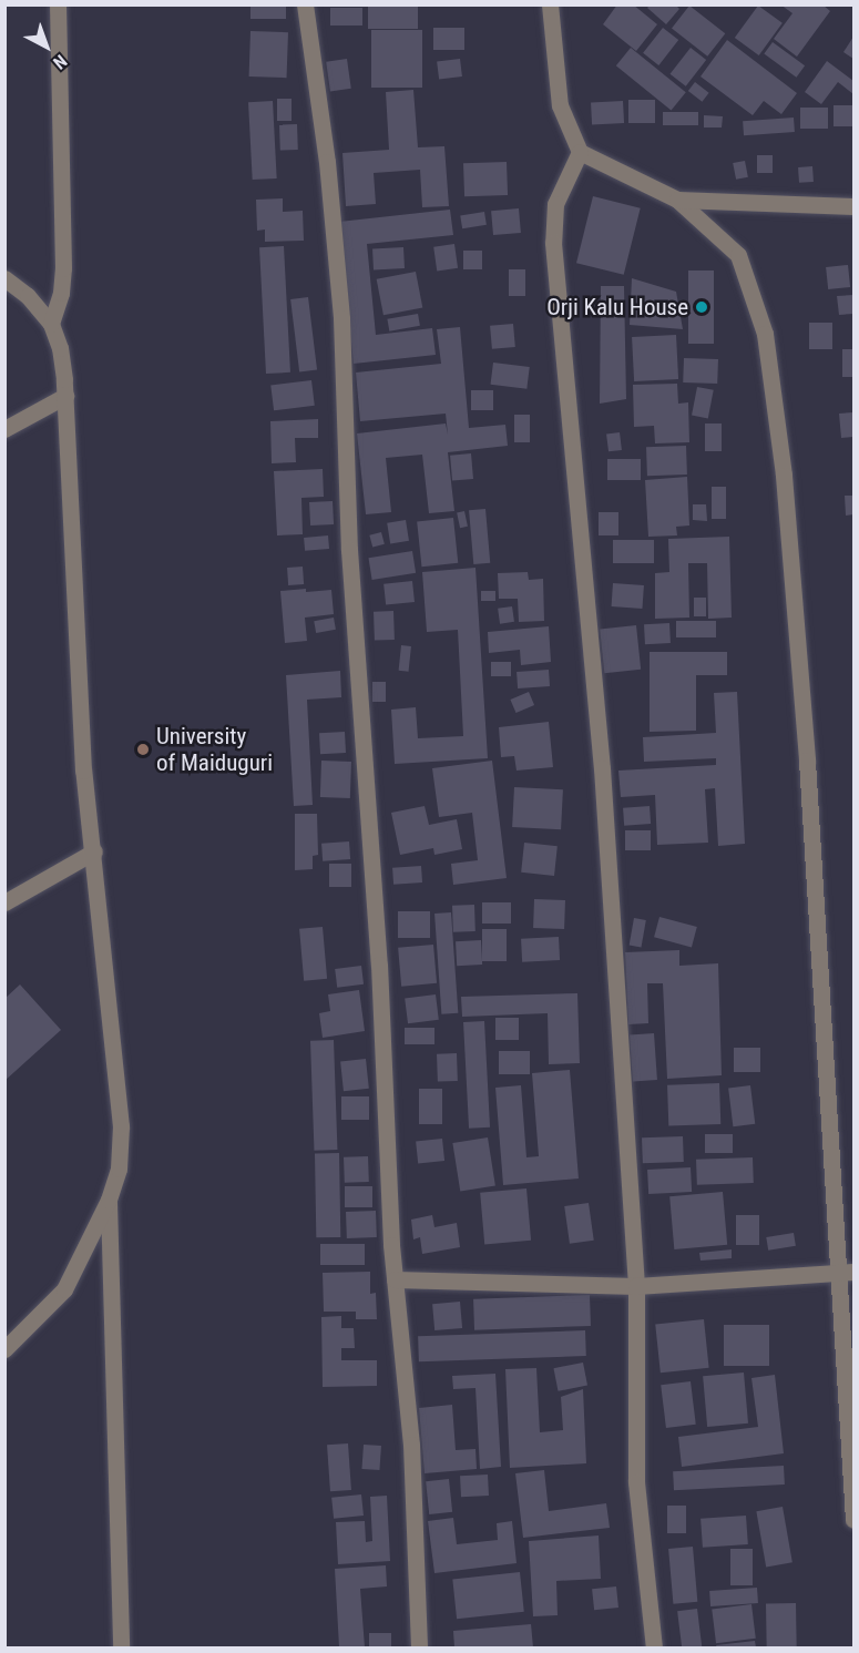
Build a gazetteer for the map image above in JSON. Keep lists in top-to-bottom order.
{
  "places": ["Orji Kalu House", "University of Maiduguri"],
  "north": "bottom right"
}
